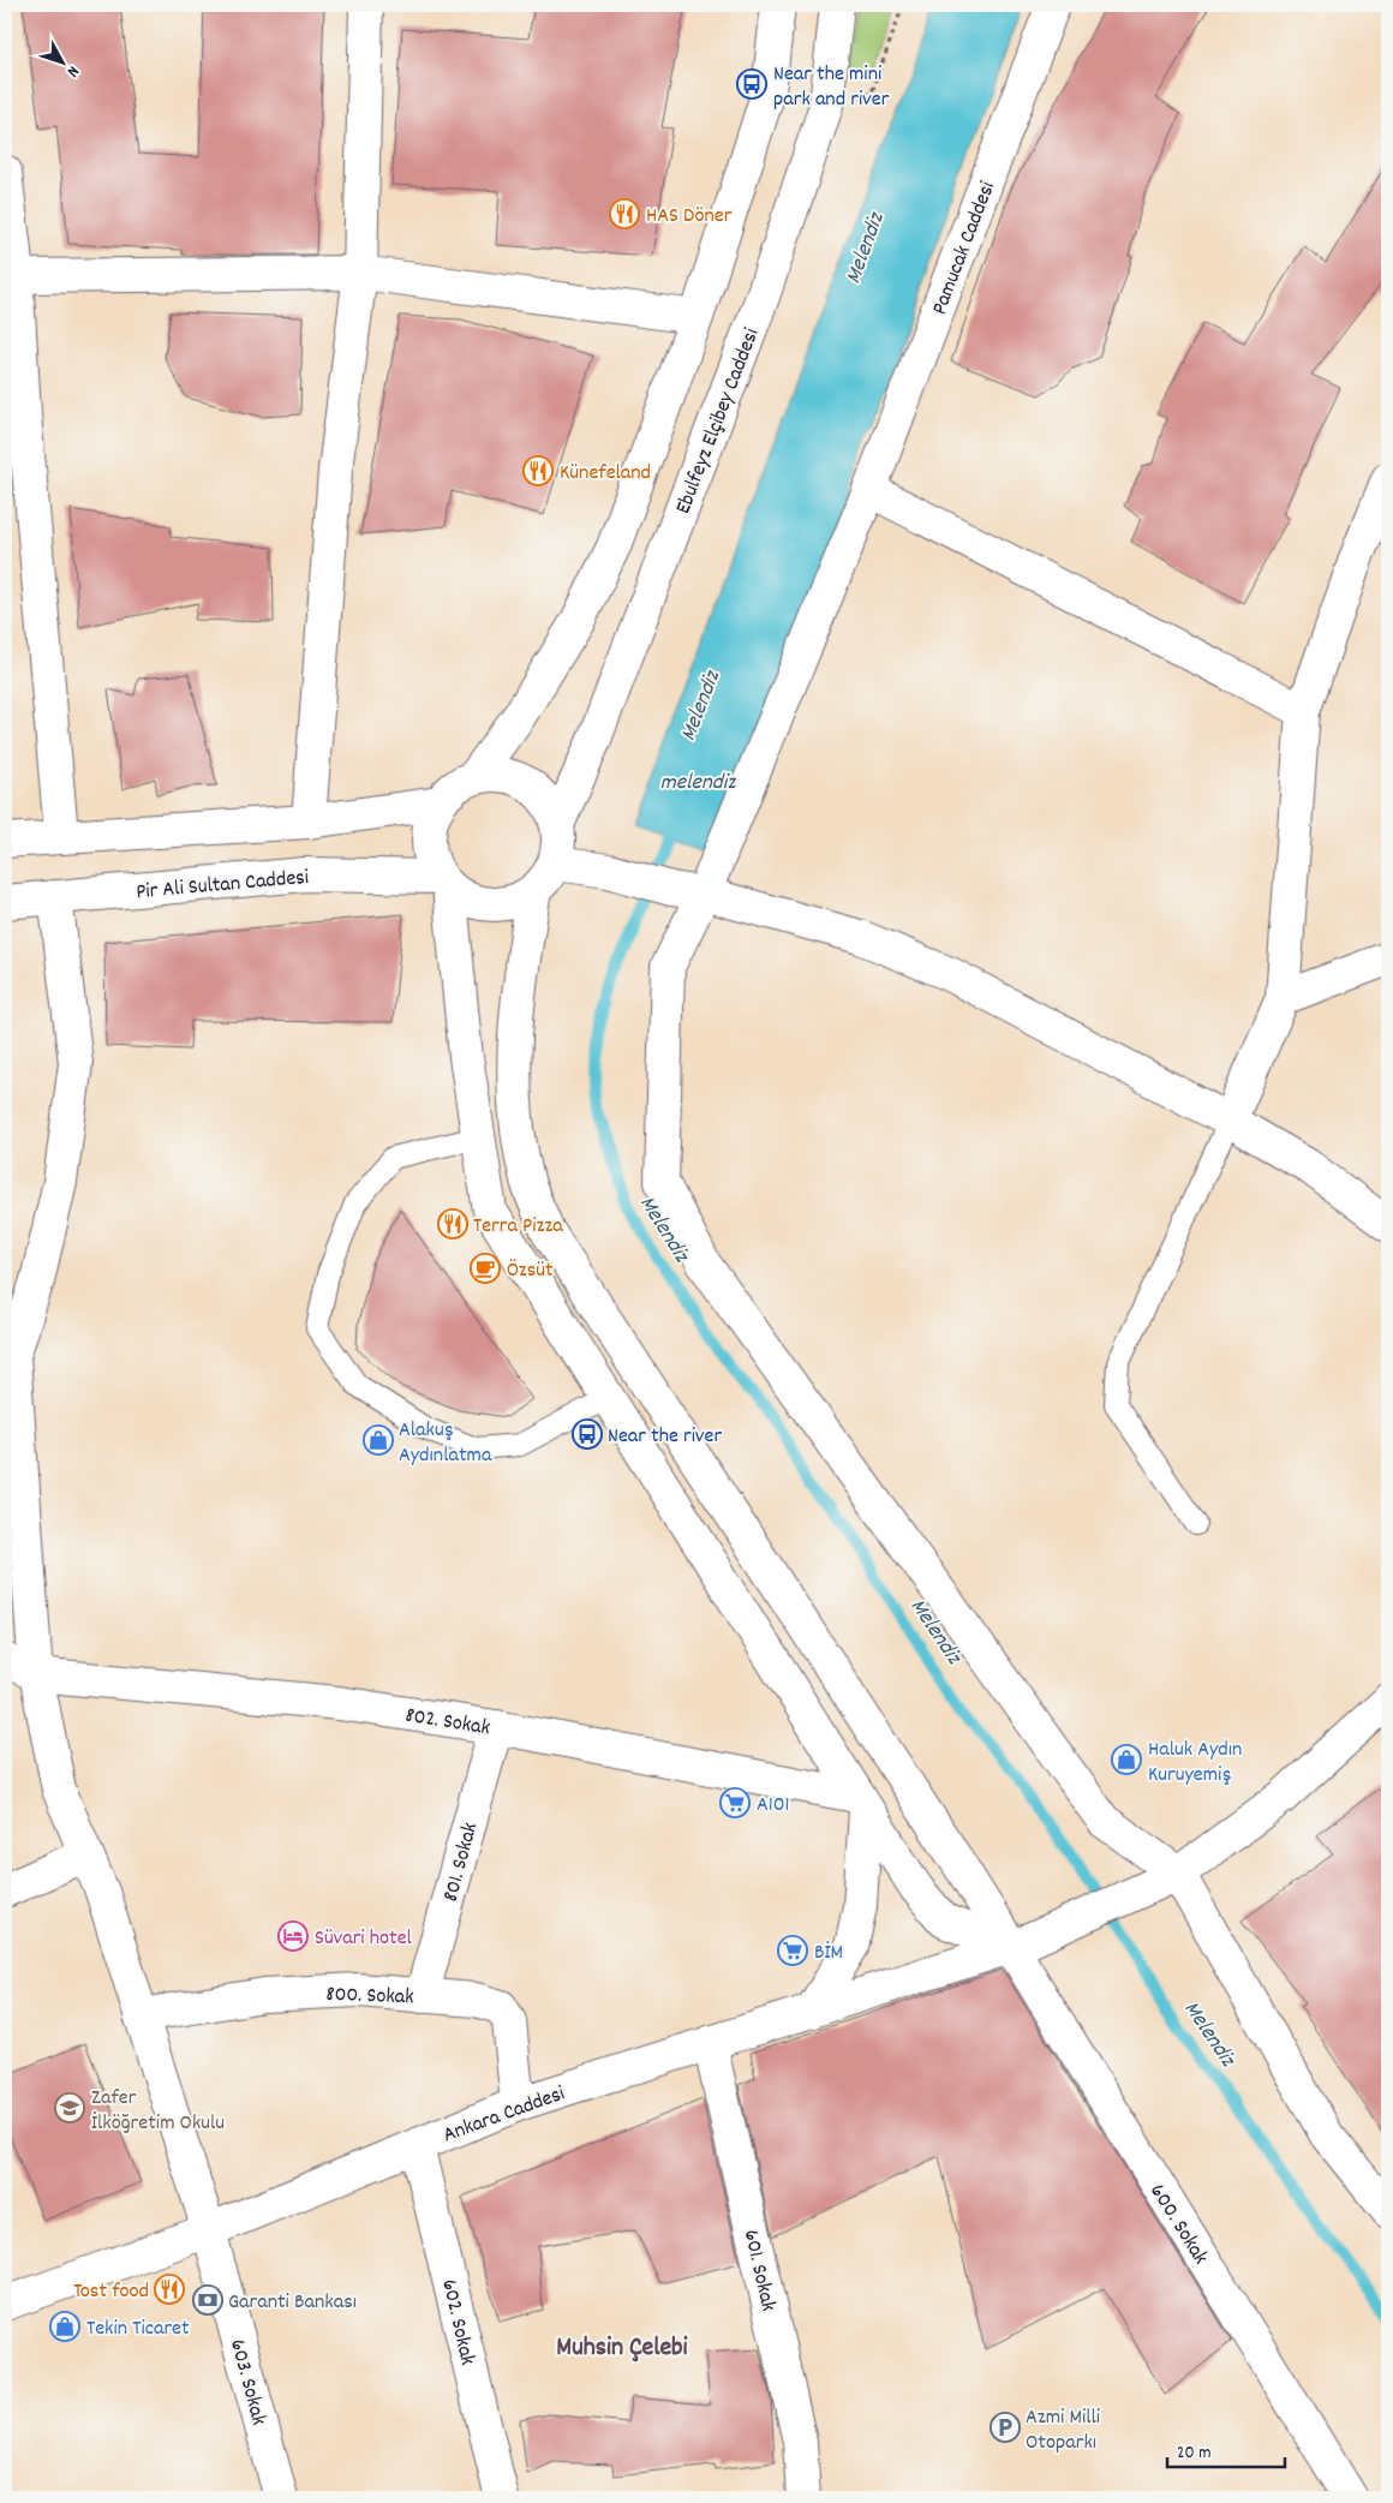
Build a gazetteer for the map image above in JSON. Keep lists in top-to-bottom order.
{
  "streets": {
    "street": [
      "Pamucak Caddesi",
      "Ebulfeyz Elçibey Caddesi",
      "Pir Ali Sultan Caddesi",
      "802. Sokak",
      "801. Sokak",
      "800. Sokak",
      "Ankara Caddesi",
      "600. Sokak",
      "601. Sokak",
      "602. Sokak",
      "603. Sokak"
    ]
  },
  "crossings": [
    ["Pamucak Caddesi", "Ankara Caddesi"],
    ["Ebulfeyz Elçibey Caddesi", "Pir Ali Sultan Caddesi"],
    ["Ebulfeyz Elçibey Caddesi", "600. Sokak"],
    ["Pir Ali Sultan Caddesi", "600. Sokak"],
    ["802. Sokak", "801. Sokak"],
    ["802. Sokak", "603. Sokak"],
    ["801. Sokak", "800. Sokak"],
    ["800. Sokak", "Ankara Caddesi"],
    ["800. Sokak", "603. Sokak"],
    ["Ankara Caddesi", "600. Sokak"],
    ["Ankara Caddesi", "601. Sokak"],
    ["Ankara Caddesi", "602. Sokak"],
    ["Ankara Caddesi", "603. Sokak"]
  ],
  "districts": ["Muhsin Çelebi"],
  "water": ["Melendiz", "melendiz"],
  "places": {
    "bus stop": ["Near the mini park and river", "Near the river"],
    "restaurant": [
      "HAS Döner",
      "Künefeland",
      "Terra Pizza",
      "Tost food"
    ],
    "cafe": ["Özsüt"],
    "shop": ["Alakuş Aydınlatma", "Haluk Aydın Kuruyemiş", "Tekin Ticaret"],
    "supermarket": ["A101", "BİM"],
    "hotel": ["Süvari hotel"],
    "school or university": ["Zafer İlköğretim Okulu"],
    "bank": ["Garanti Bankası"],
    "parking": ["Azmi Milli Otoparkı"]
  },
  "scale_bar": "20 m",
  "north": "bottom right"
}
